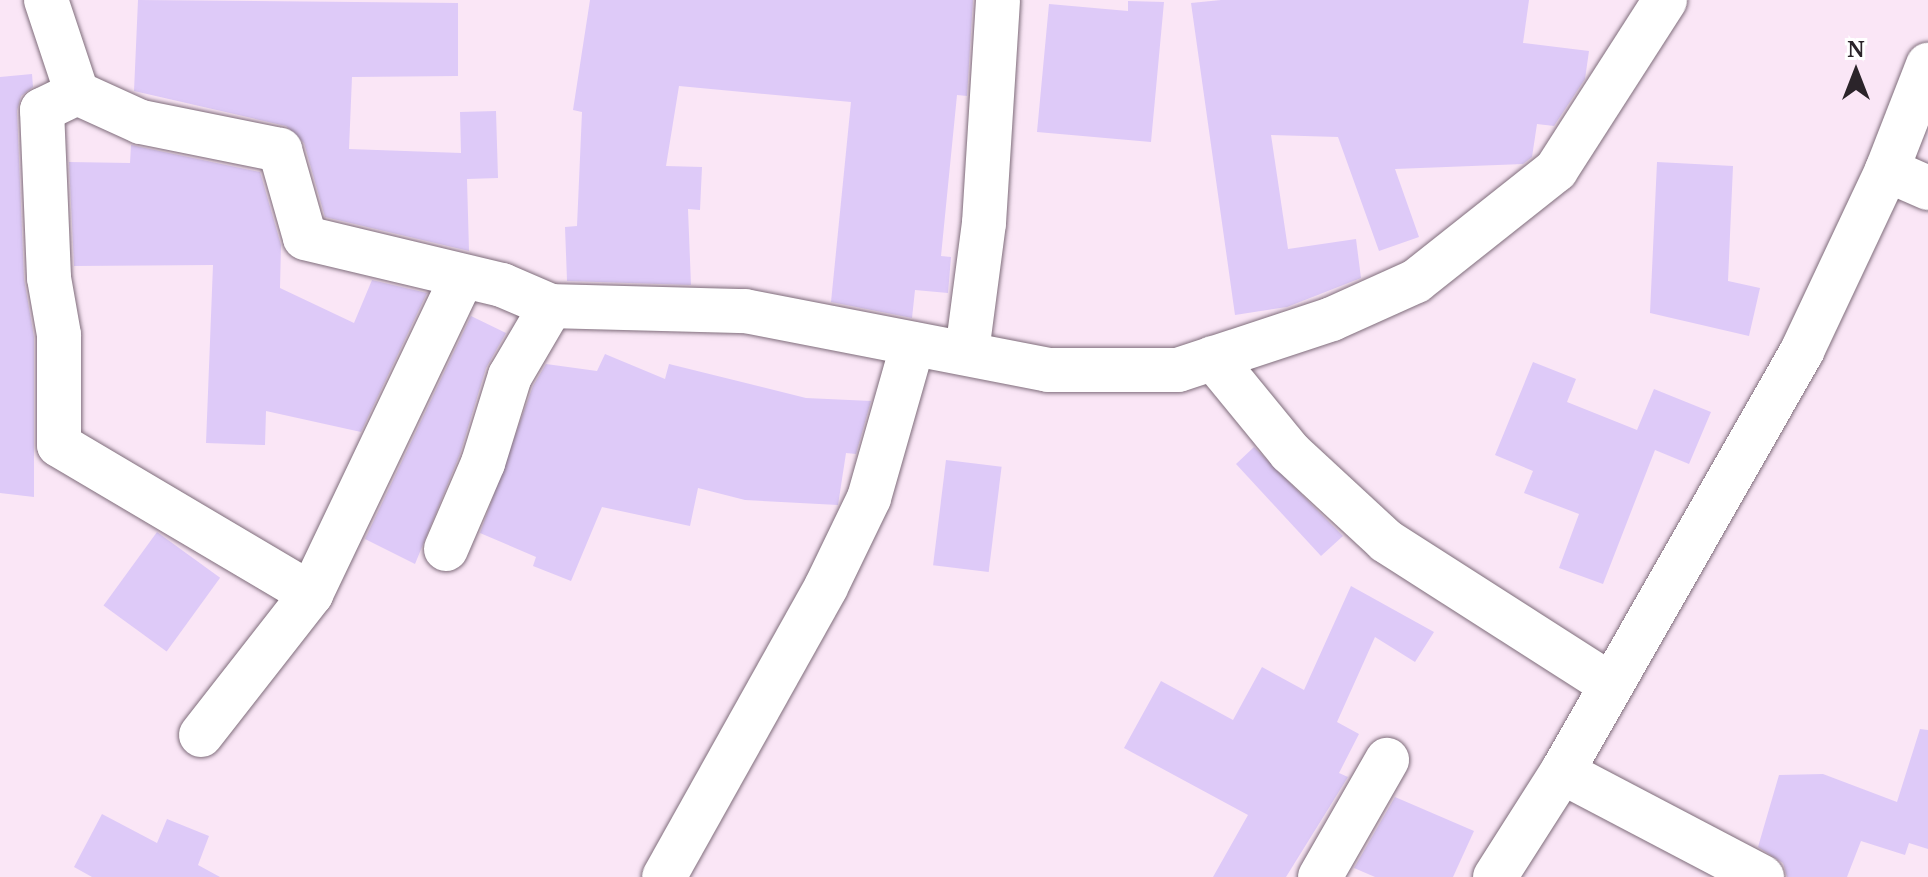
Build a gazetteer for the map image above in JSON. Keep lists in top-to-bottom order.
{
  "north": "top"
}
